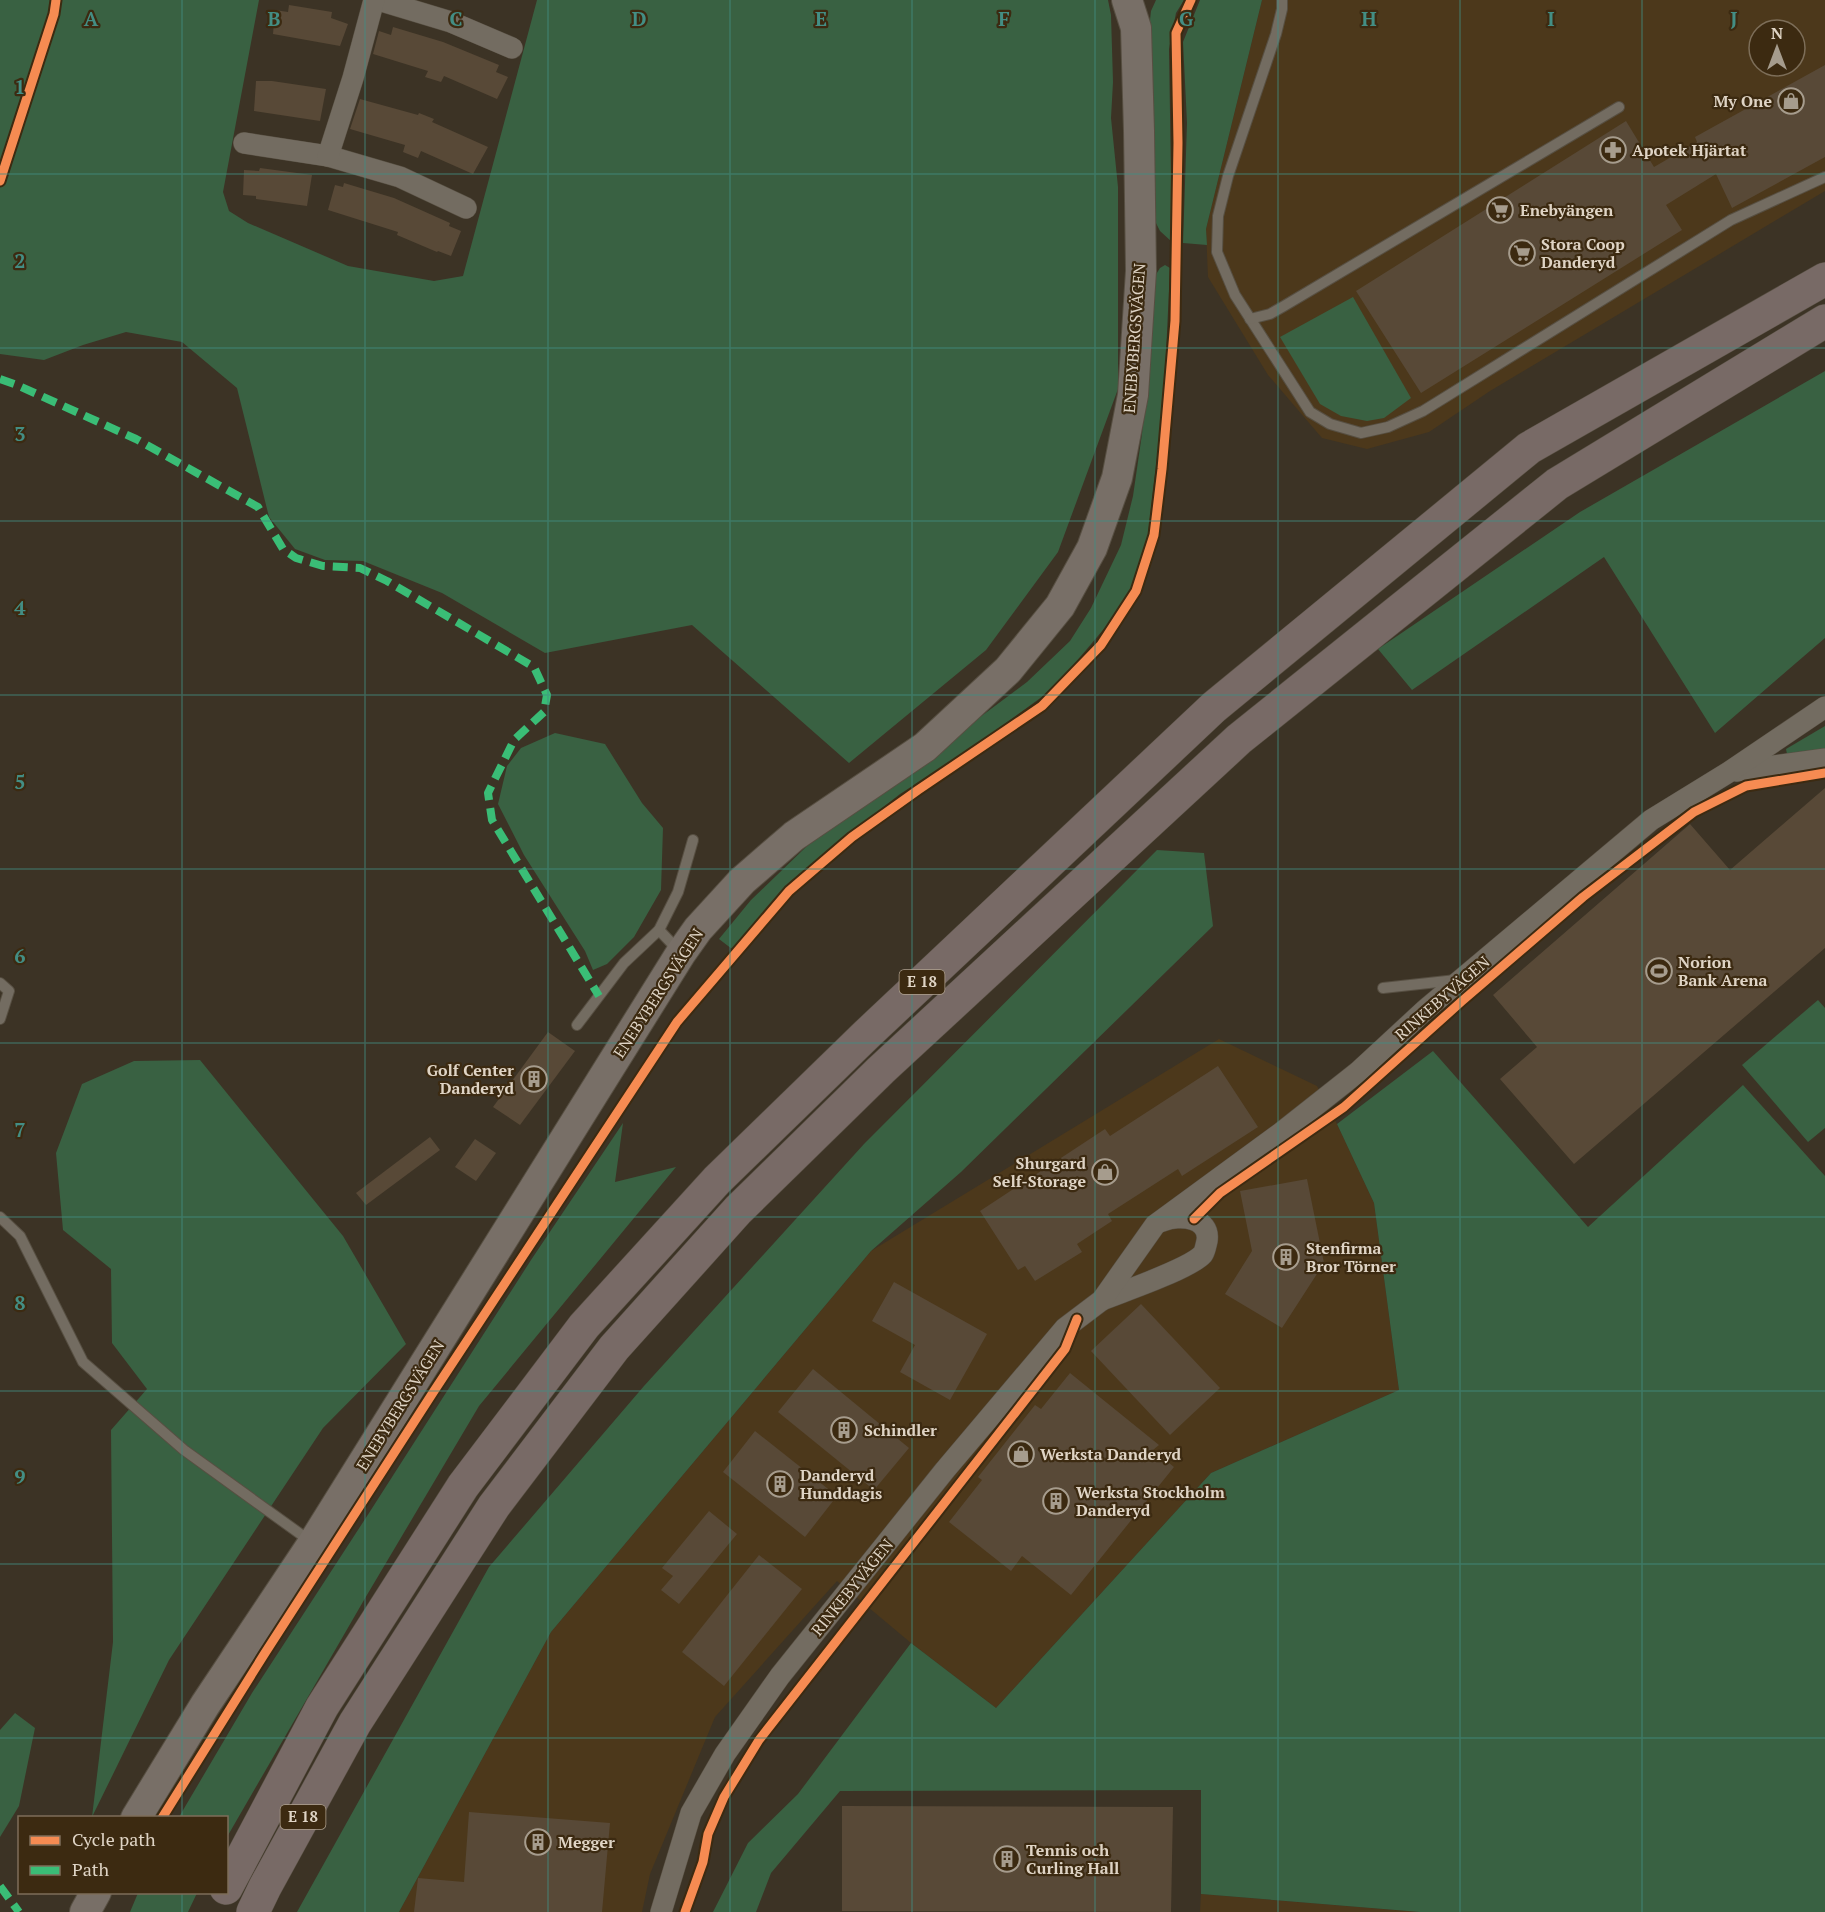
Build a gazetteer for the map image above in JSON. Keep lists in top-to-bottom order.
{
  "streets": {
    "highway": ["E 18"],
    "main road": ["ENEBYBERGSVÄGEN"],
    "street": ["RINKEBYVÄGEN"]
  },
  "places": {
    "shop": ["My One", "Shurgard Self-Storage", "Werksta Danderyd"],
    "pharmacy": ["Apotek Hjärtat"],
    "supermarket": ["Enebyängen", "Stora Coop Danderyd"],
    "sports": ["Norion Bank Arena"],
    "building": [
      "Golf Center Danderyd",
      "Stenfirma Bror Törner",
      "Schindler",
      "Danderyd Hunddagis",
      "Werksta Stockholm Danderyd",
      "Megger",
      "Tennis och Curling Hall"
    ]
  },
  "legend": ["Cycle path", "Path"],
  "north": "top",
  "grid": {
    "columns": [
      "A",
      "B",
      "C",
      "D",
      "E",
      "F",
      "G",
      "H",
      "I",
      "J"
    ],
    "rows": [
      "1",
      "2",
      "3",
      "4",
      "5",
      "6",
      "7",
      "8",
      "9"
    ]
  }
}
